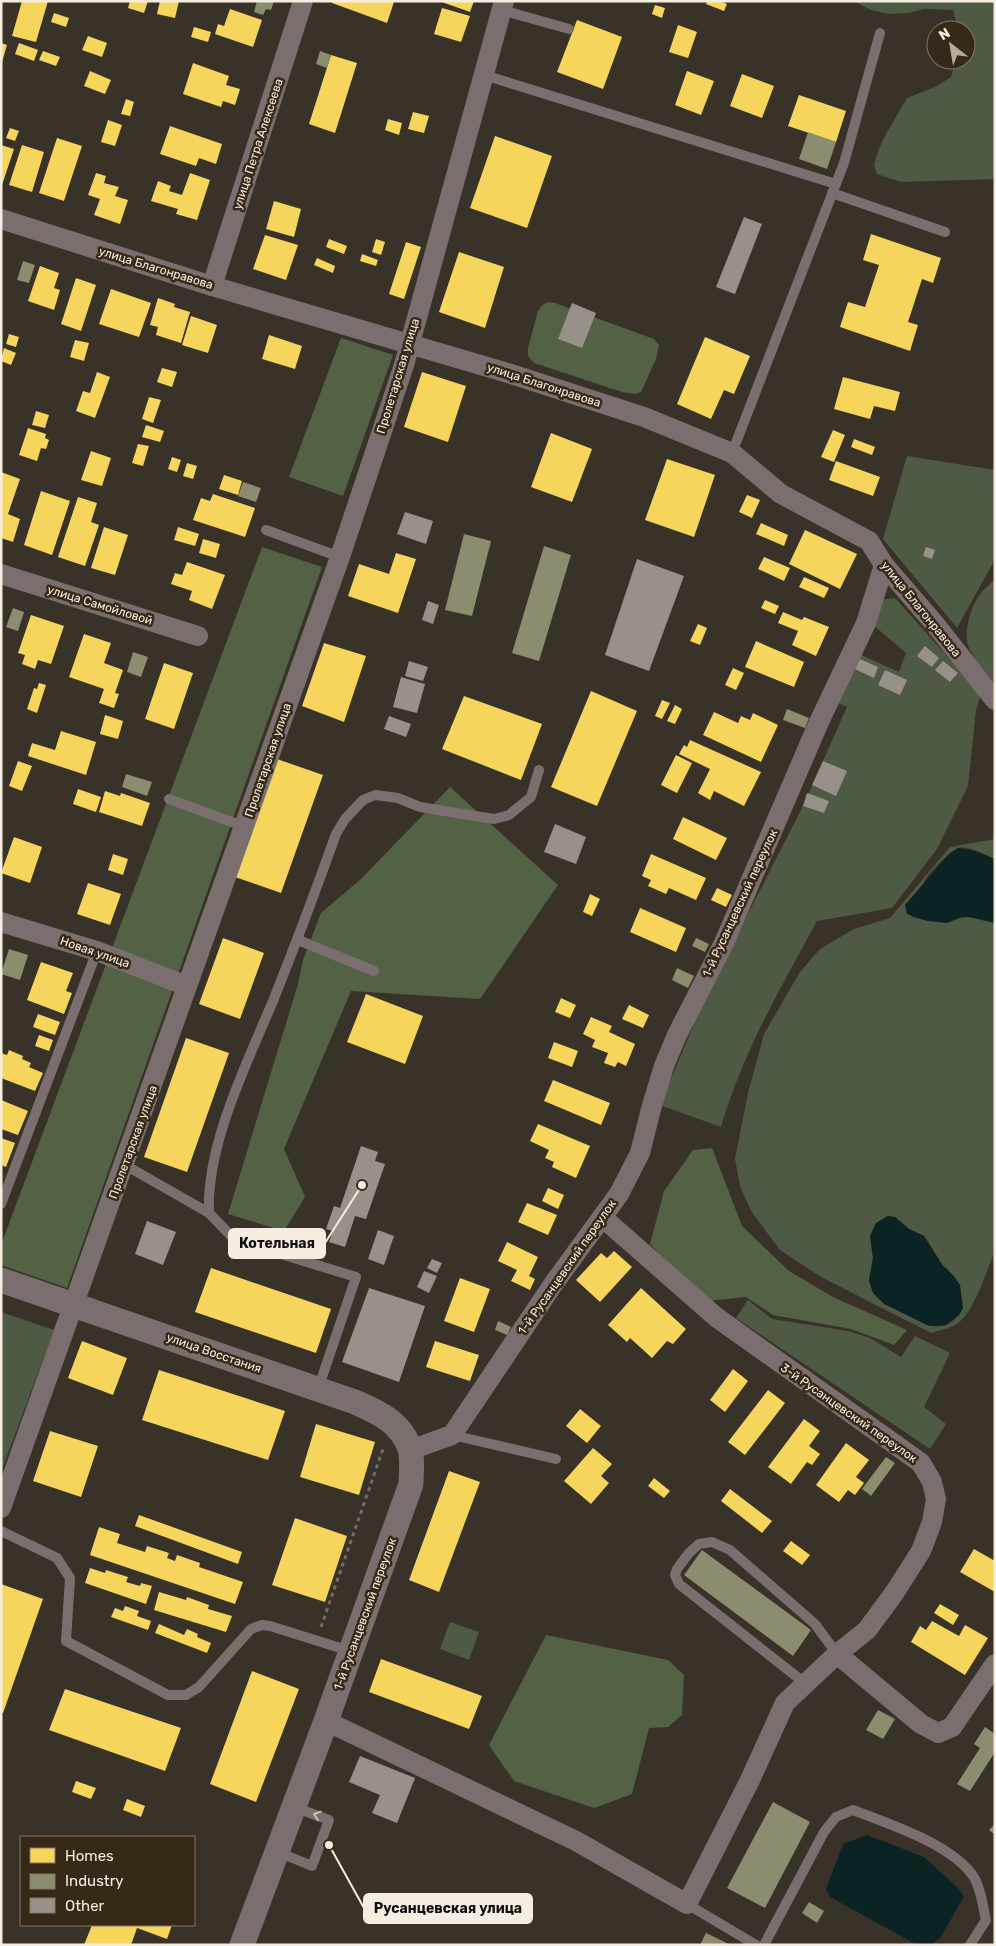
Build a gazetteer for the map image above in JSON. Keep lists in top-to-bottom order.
{
  "streets": {
    "street": [
      "улица Петра Алексеева",
      "улица Благонравова",
      "Пролетарская улица",
      "улица Самойловой",
      "1-й Русанцевский переулок",
      "Новая улица",
      "улица Восстания",
      "3-й Русанцевский переулок"
    ]
  },
  "crossings": [
    ["улица Петра Алексеева", "улица Благонравова"],
    ["улица Благонравова", "Пролетарская улица"],
    ["улица Благонравова", "1-й Русанцевский переулок"],
    ["Пролетарская улица", "Новая улица"],
    ["Пролетарская улица", "улица Восстания"],
    ["1-й Русанцевский переулок", "улица Восстания"],
    ["1-й Русанцевский переулок", "3-й Русанцевский переулок"]
  ],
  "places": ["Котельная", "Русанцевская улица"],
  "legend": ["Homes", "Industry", "Other"],
  "north": "top left"
}
